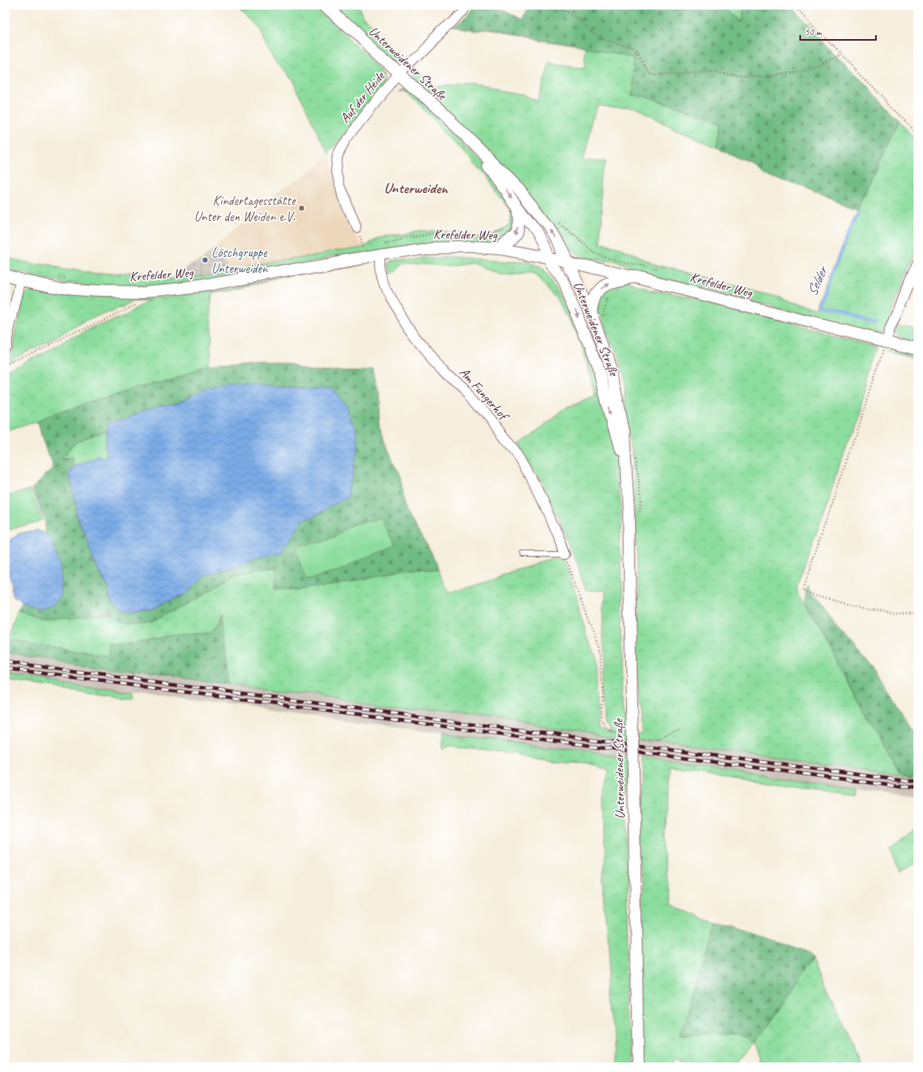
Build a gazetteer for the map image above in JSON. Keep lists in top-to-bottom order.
{
  "streets": {
    "street": [
      "Unterweidener Straße",
      "Auf der Heide",
      "Krefelder Weg",
      "Am Fungerhof"
    ]
  },
  "crossings": [
    ["Unterweidener Straße", "Auf der Heide"],
    ["Unterweidener Straße", "Krefelder Weg"],
    ["Krefelder Weg", "Am Fungerhof"]
  ],
  "districts": ["Unterweiden"],
  "water": ["Selder"],
  "places": ["Kindertagesstätte Unter den Weiden e.V.", "Löschgruppe Unterweiden"],
  "scale_bar": "50 m"
}
